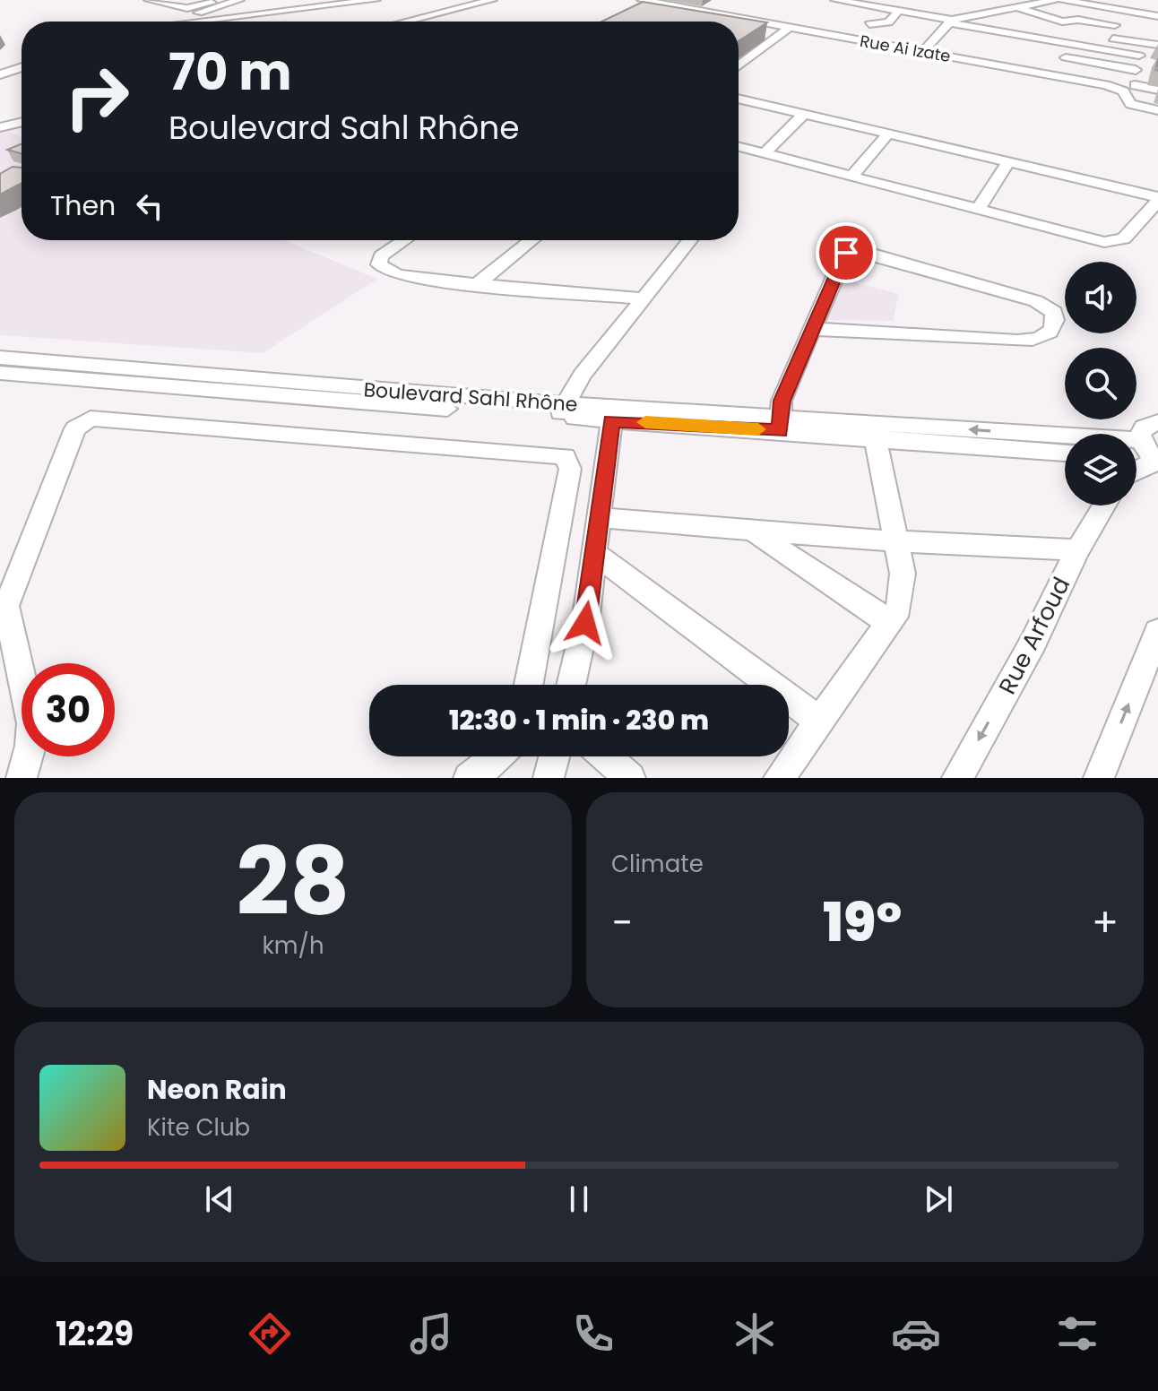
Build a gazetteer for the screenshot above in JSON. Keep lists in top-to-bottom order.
{
  "streets": {
    "street": ["Rue Ai Izate", "Boulevard Sahl Rhône", "Rue Arfoud"]
  },
  "page": {
    "turn": ["70 m", "Boulevard Sahl Rhône"],
    "then": "Then",
    "limit": "30",
    "trip": "12:30 · 1 min · 230 m",
    "tile": [
      ["28", "km/h"],
      "Climate"
    ],
    "heat": ["−", "19°", "+"],
    "song": ["Neon Rain", "Kite Club"],
    "tabs": "12:29"
  }
}
